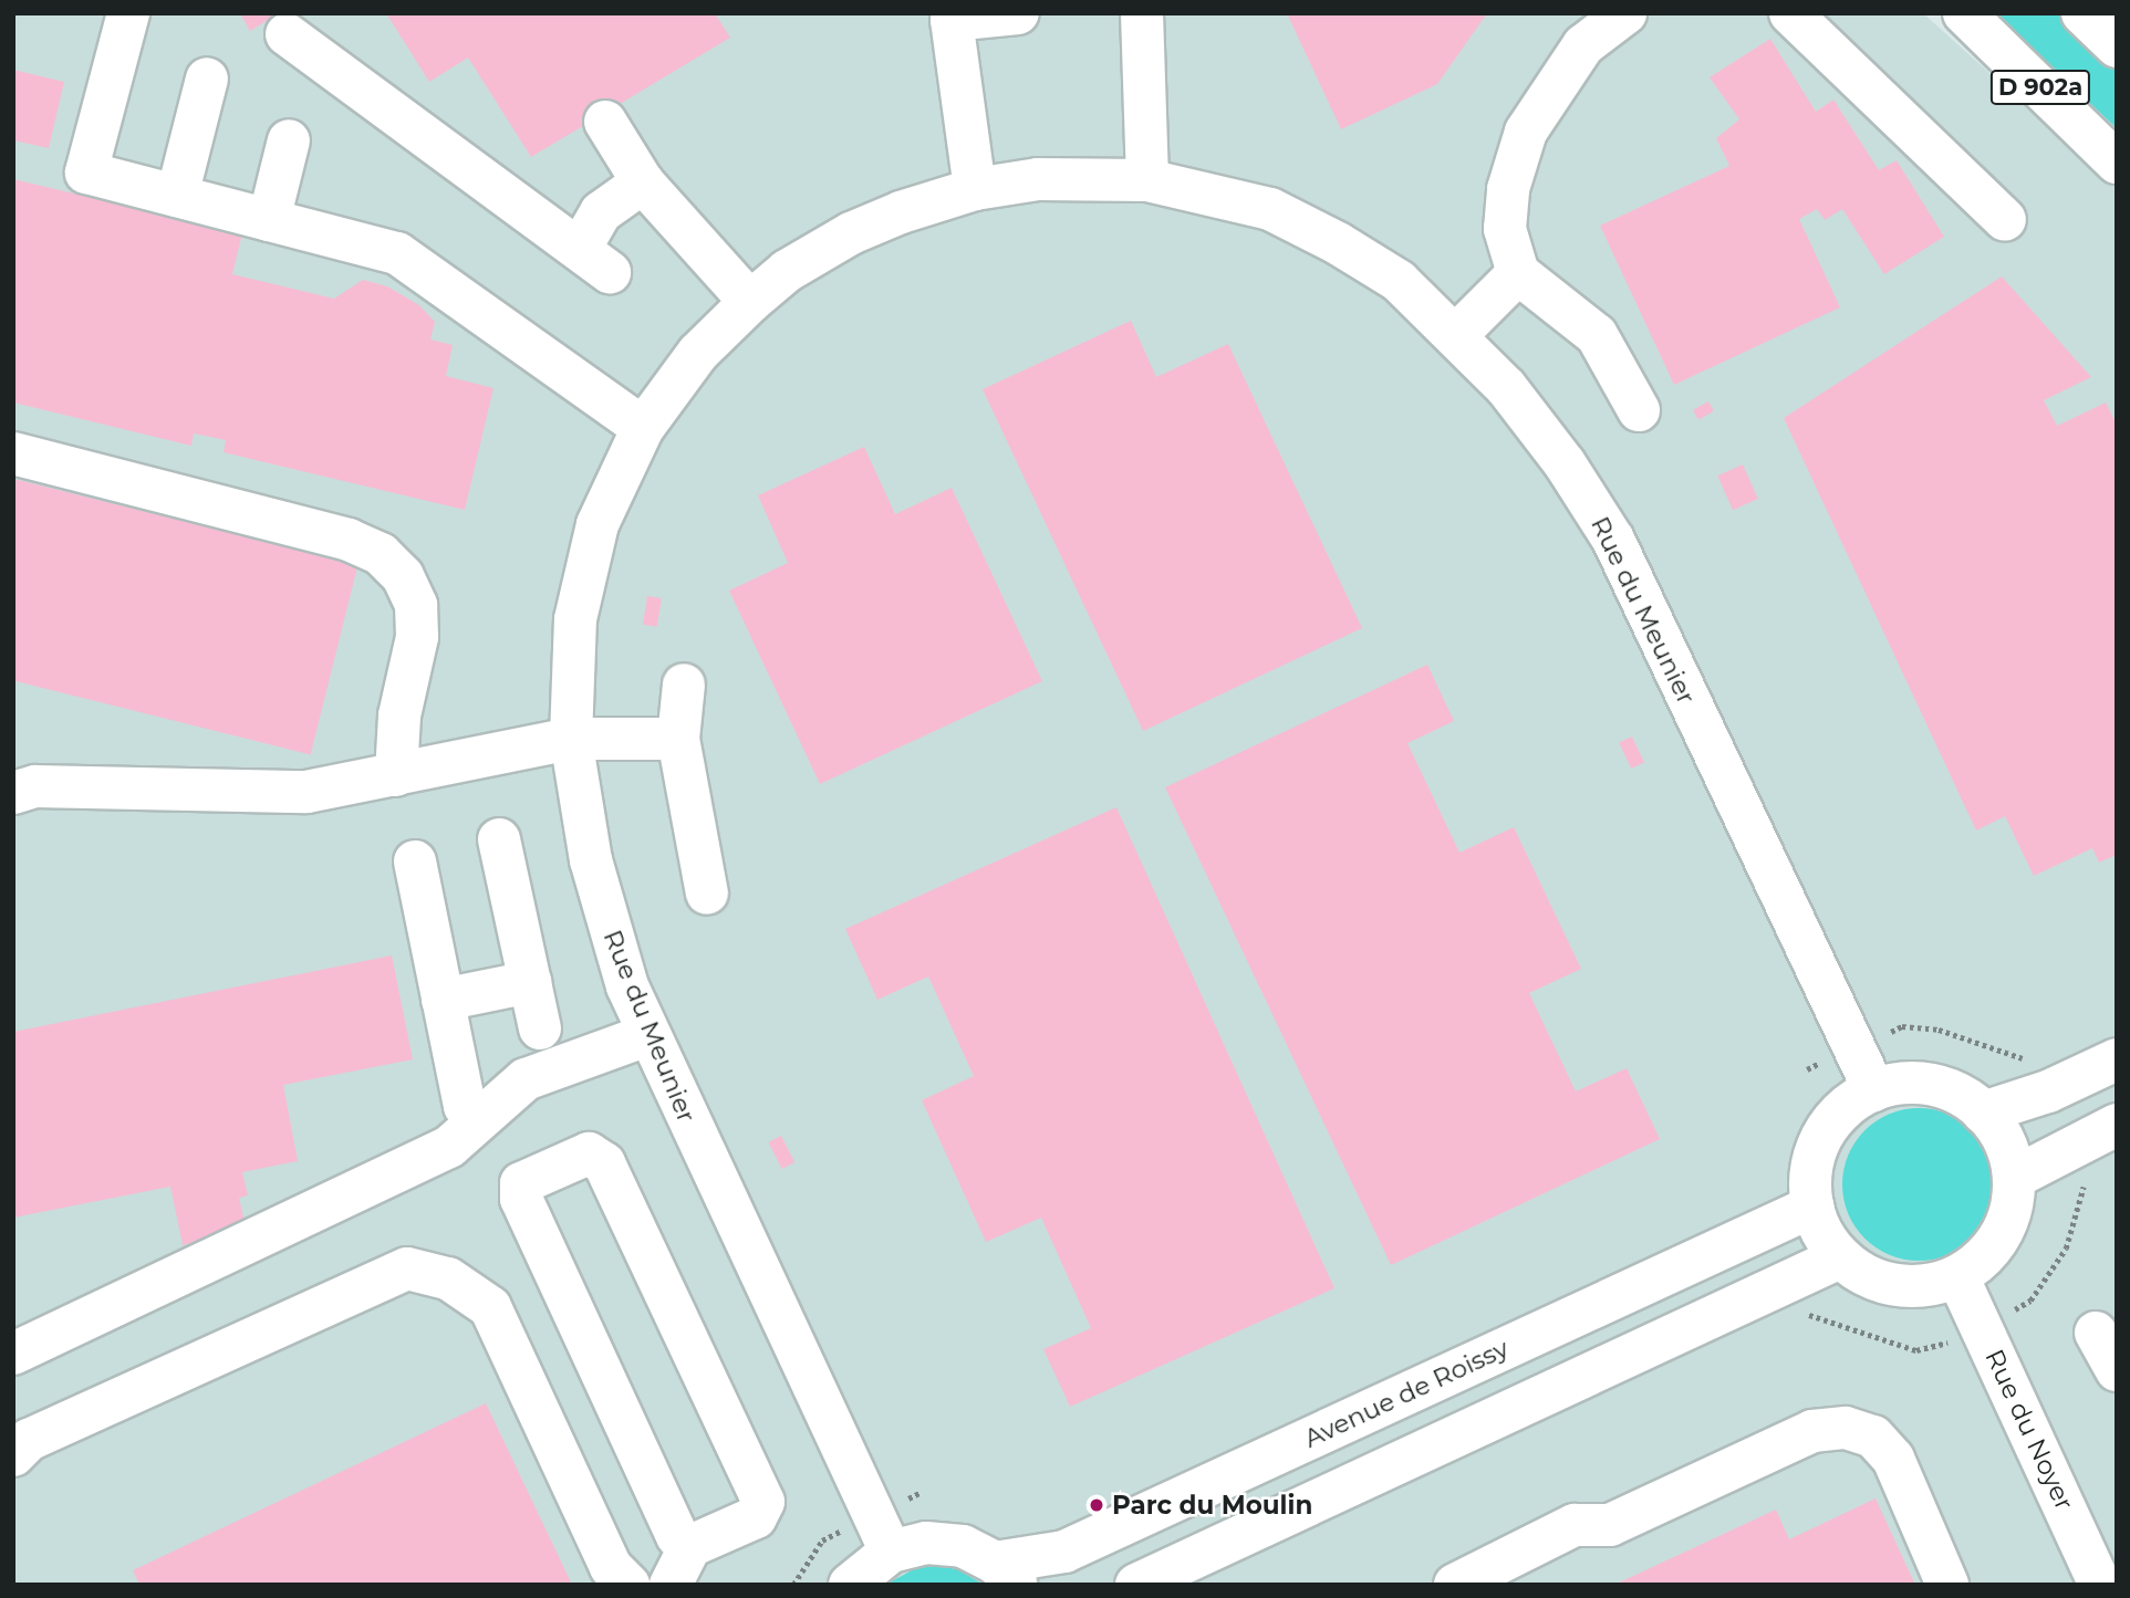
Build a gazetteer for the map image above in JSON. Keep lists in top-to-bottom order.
{
  "streets": {
    "street": [
      "D 902a",
      "Rue du Meunier",
      "Avenue de Roissy",
      "Rue du Noyer"
    ]
  },
  "crossings": [
    ["Rue du Meunier", "Avenue de Roissy"],
    ["Rue du Meunier", "Rue du Noyer"],
    ["Avenue de Roissy", "Rue du Noyer"]
  ],
  "places": ["Parc du Moulin"]
}
